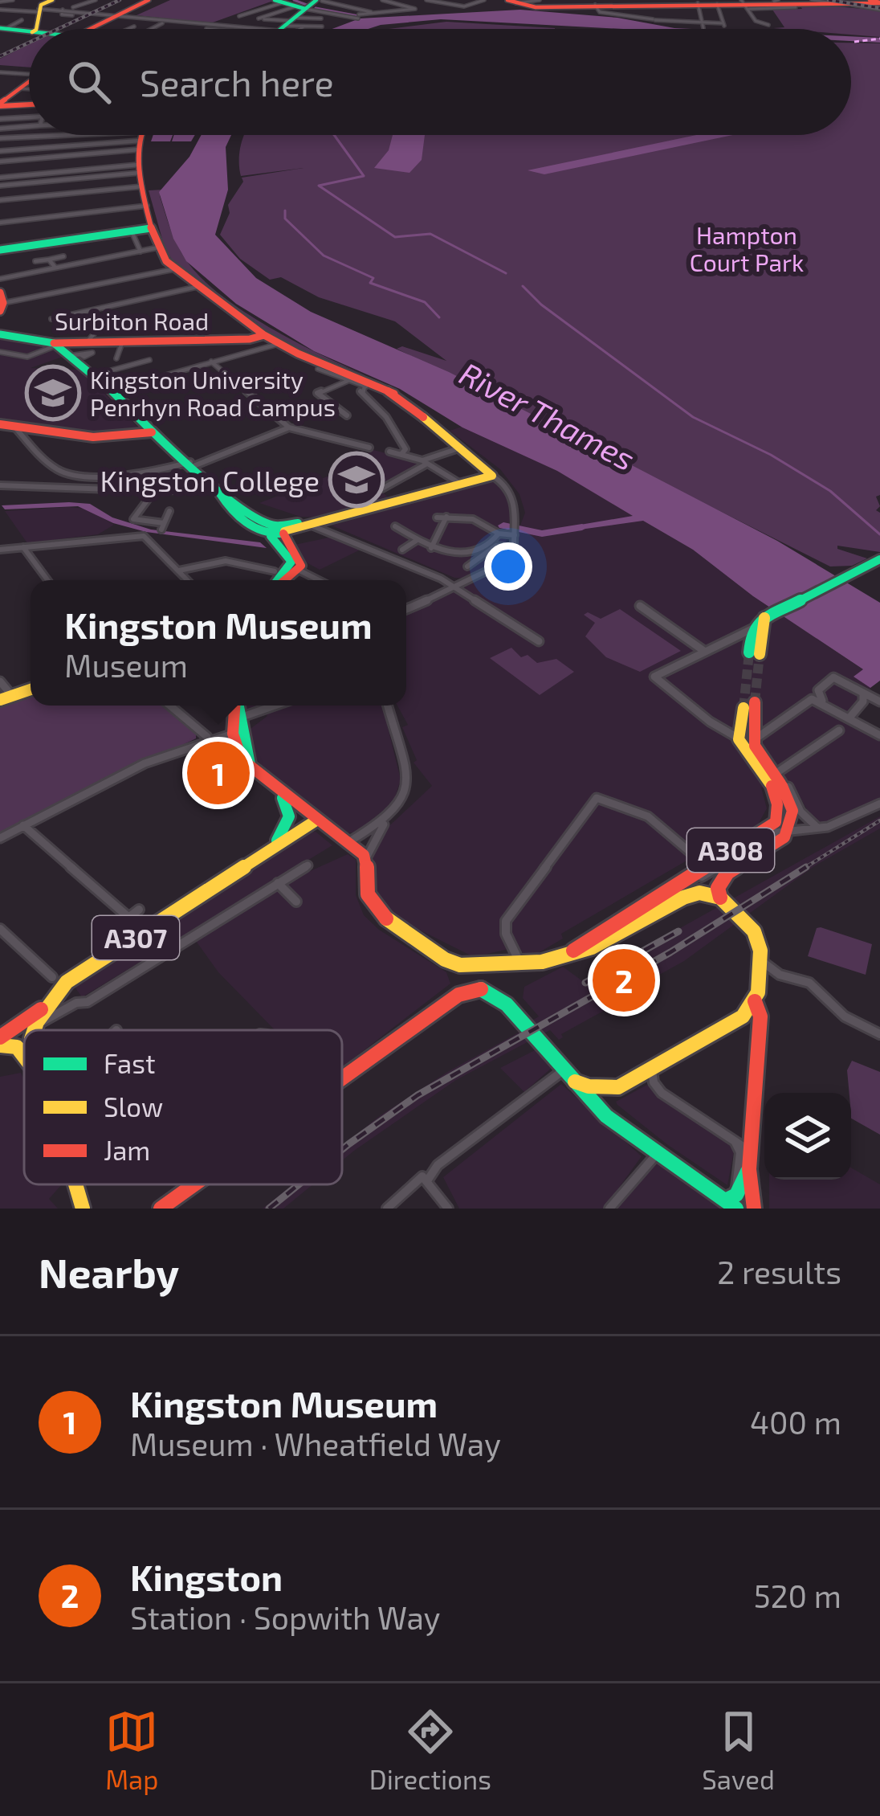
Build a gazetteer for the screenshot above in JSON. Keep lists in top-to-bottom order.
{
  "streets": {
    "main road": ["Surbiton Road", "A308", "A307"]
  },
  "water": ["River Thames"],
  "parks": ["Hampton Court Park"],
  "places": {
    "school or university": ["Kingston University Penrhyn Road Campus", "Kingston College"]
  },
  "legend": ["Fast", "Slow", "Jam"],
  "page": {
    "search": "Search here",
    "popup": ["Kingston Museum", "Museum"],
    "pins": ["1", "2"],
    "heading": ["Nearby", "2 results"],
    "list": [
      {
        "mark": "1",
        "name": "Kingston Museum",
        "note": "Museum · Wheatfield Way",
        "value": "400 m"
      },
      {
        "mark": "2",
        "name": "Kingston",
        "note": "Station · Sopwith Way",
        "value": "520 m"
      }
    ],
    "nav": ["Map", "Directions", "Saved"]
  }
}
